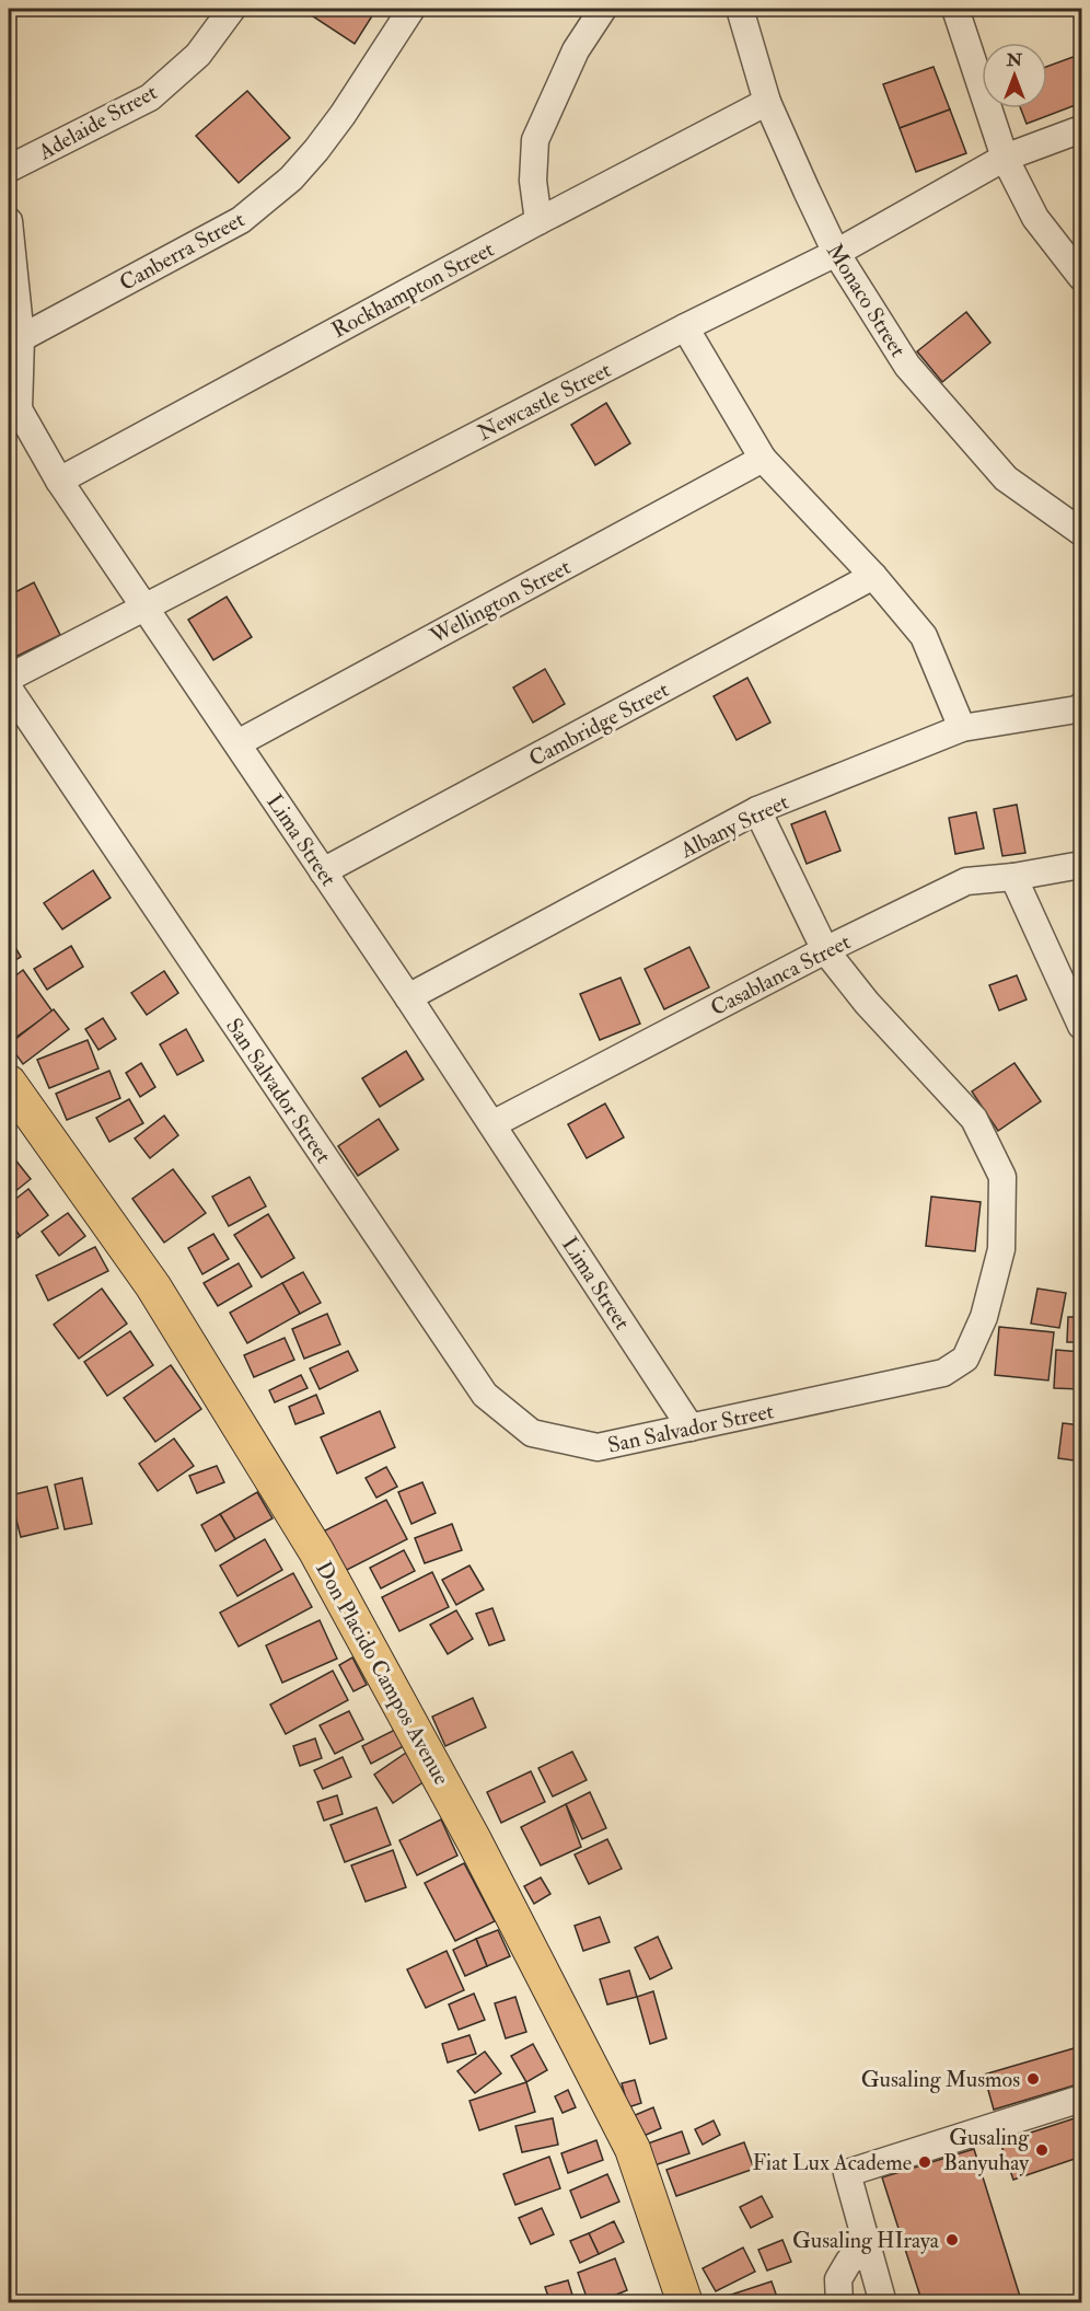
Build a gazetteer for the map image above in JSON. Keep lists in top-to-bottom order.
{
  "streets": {
    "main road": ["Don Placido Campos Avenue"],
    "street": [
      "Adelaide Street",
      "Canberra Street",
      "Rockhampton Street",
      "Monaco Street",
      "Newcastle Street",
      "Wellington Street",
      "Cambridge Street",
      "Albany Street",
      "Lima Street",
      "Casablanca Street",
      "San Salvador Street"
    ]
  },
  "crossings": [
    ["Canberra Street", "Lima Street"],
    ["Rockhampton Street", "Monaco Street"],
    ["Rockhampton Street", "Lima Street"],
    ["Monaco Street", "Newcastle Street"],
    ["Newcastle Street", "Lima Street"],
    ["Wellington Street", "Lima Street"],
    ["Cambridge Street", "Lima Street"],
    ["Albany Street", "Lima Street"],
    ["Albany Street", "San Salvador Street"],
    ["Lima Street", "Casablanca Street"],
    ["Lima Street", "San Salvador Street"],
    ["Casablanca Street", "San Salvador Street"]
  ],
  "places": [
    "Gusaling Musmos",
    "Gusaling Banyuhay",
    "Fiat Lux Academe",
    "Gusaling HIraya"
  ],
  "north": "top"
}
